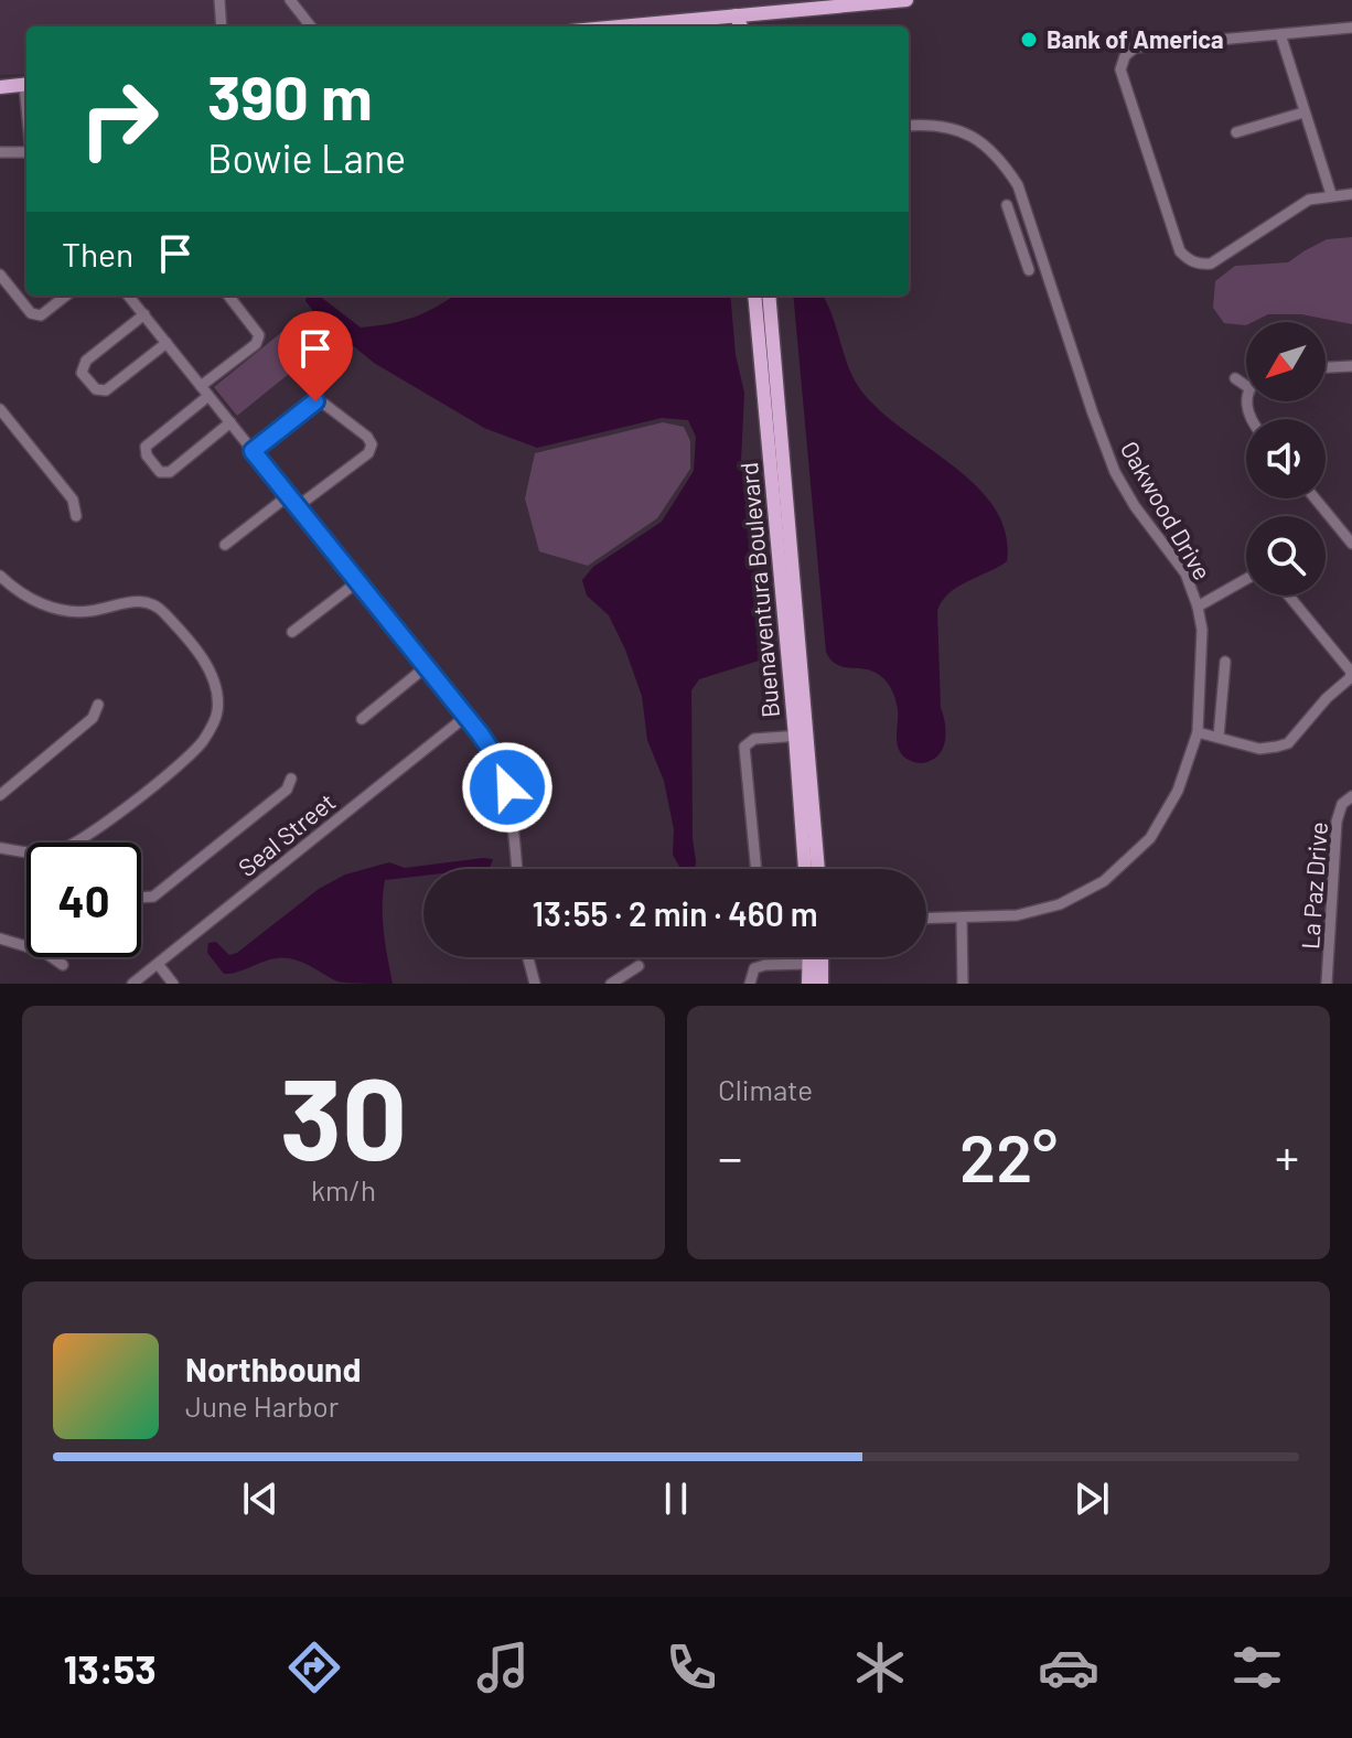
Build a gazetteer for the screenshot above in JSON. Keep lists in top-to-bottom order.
{
  "streets": {
    "main road": ["Buenaventura Boulevard"],
    "street": ["Oakwood Drive", "Seal Street", "La Paz Drive"]
  },
  "places": ["Bank of America"],
  "north": "bottom left",
  "page": {
    "turn": ["390 m", "Bowie Lane"],
    "then": "Then",
    "limit": "40",
    "trip": "13:55 · 2 min · 460 m",
    "tile": [
      ["30", "km/h"],
      "Climate"
    ],
    "heat": ["−", "22°", "+"],
    "song": ["Northbound", "June Harbor"],
    "tabs": "13:53"
  }
}
